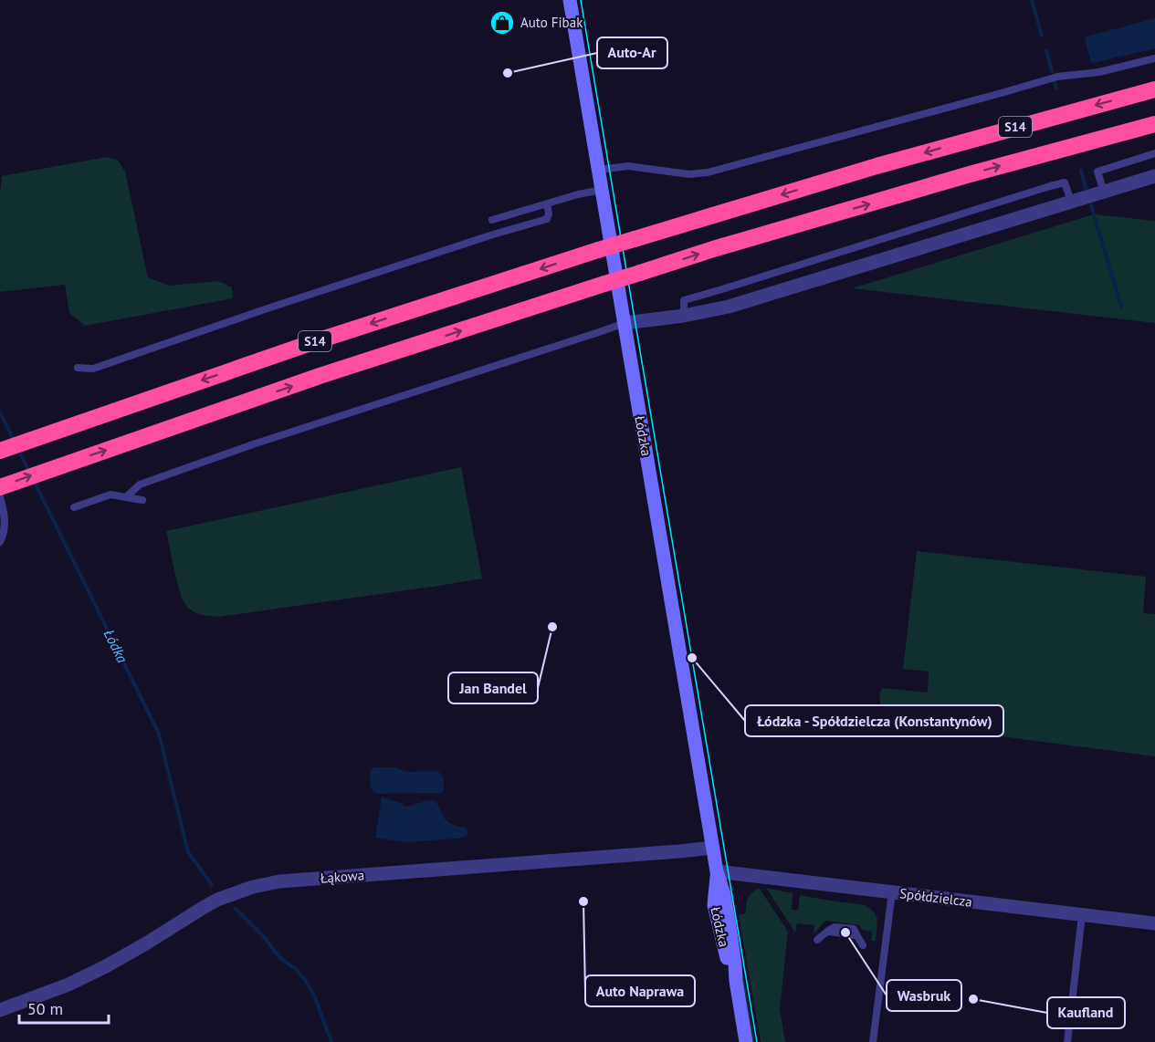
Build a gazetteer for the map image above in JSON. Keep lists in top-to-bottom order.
{
  "streets": {
    "highway": ["S14"],
    "main road": ["Łódzka"],
    "street": ["Łąkowa", "Spółdzielcza"]
  },
  "crossings": [
    ["Łódzka", "Łąkowa"],
    ["Łódzka", "Spółdzielcza"]
  ],
  "water": ["Łódka"],
  "places": {
    "shop": ["Auto Fibak"],
    "other": [
      "Auto-Ar",
      "Jan Bandel",
      "Łódzka - Spółdzielcza (Konstantynów)",
      "Auto Naprawa",
      "Wasbruk",
      "Kaufland"
    ]
  },
  "scale_bar": "50 m"
}
